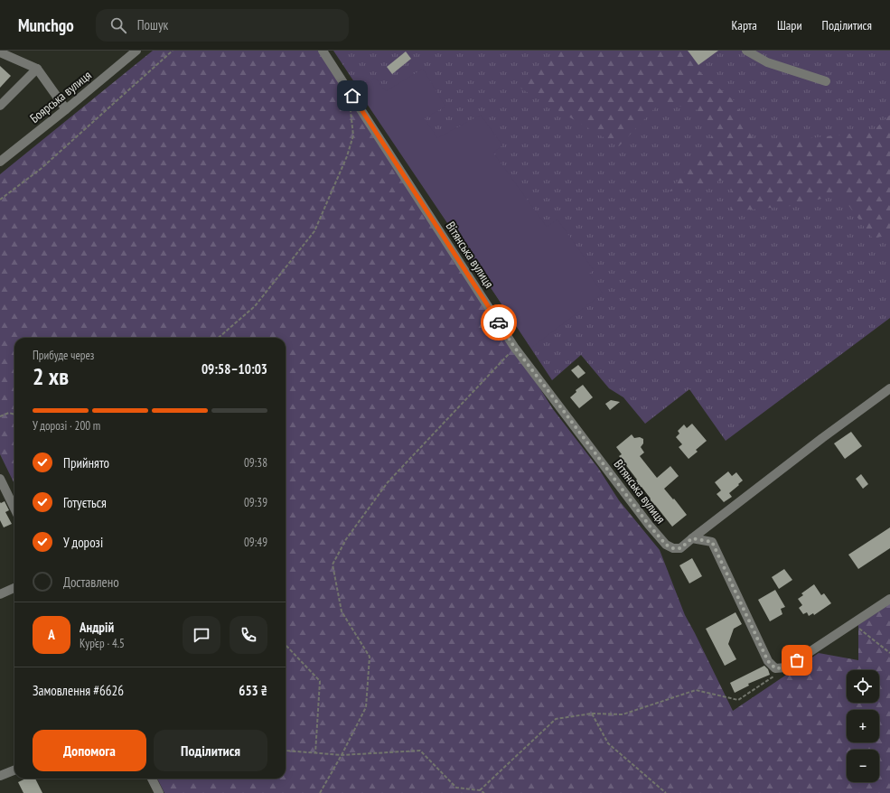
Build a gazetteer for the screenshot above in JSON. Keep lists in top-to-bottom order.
{
  "streets": {
    "street": ["Боярська вулиця", "Вітянська вулиця"]
  },
  "page": {
    "header": "Munchgo",
    "search": "Пошук",
    "nav": ["Карта", "Шари", "Поділитися"],
    "heading": ["2 хв", "Прибуде через", "09:58–10:03"],
    "panel": [
      "Андрій",
      "Кур’єр · 4.5",
      "Замовлення #6626",
      "653 ₴"
    ],
    "bar": "У дорозі · 200 m",
    "list": [
      ["Прийнято", "09:38"],
      ["Готується", "09:39"],
      ["У дорозі", "09:49"],
      "Доставлено"
    ],
    "round": "А",
    "map_buttons": ["+", "−"],
    "buttons": ["Допомога", "Поділитися"]
  }
}
